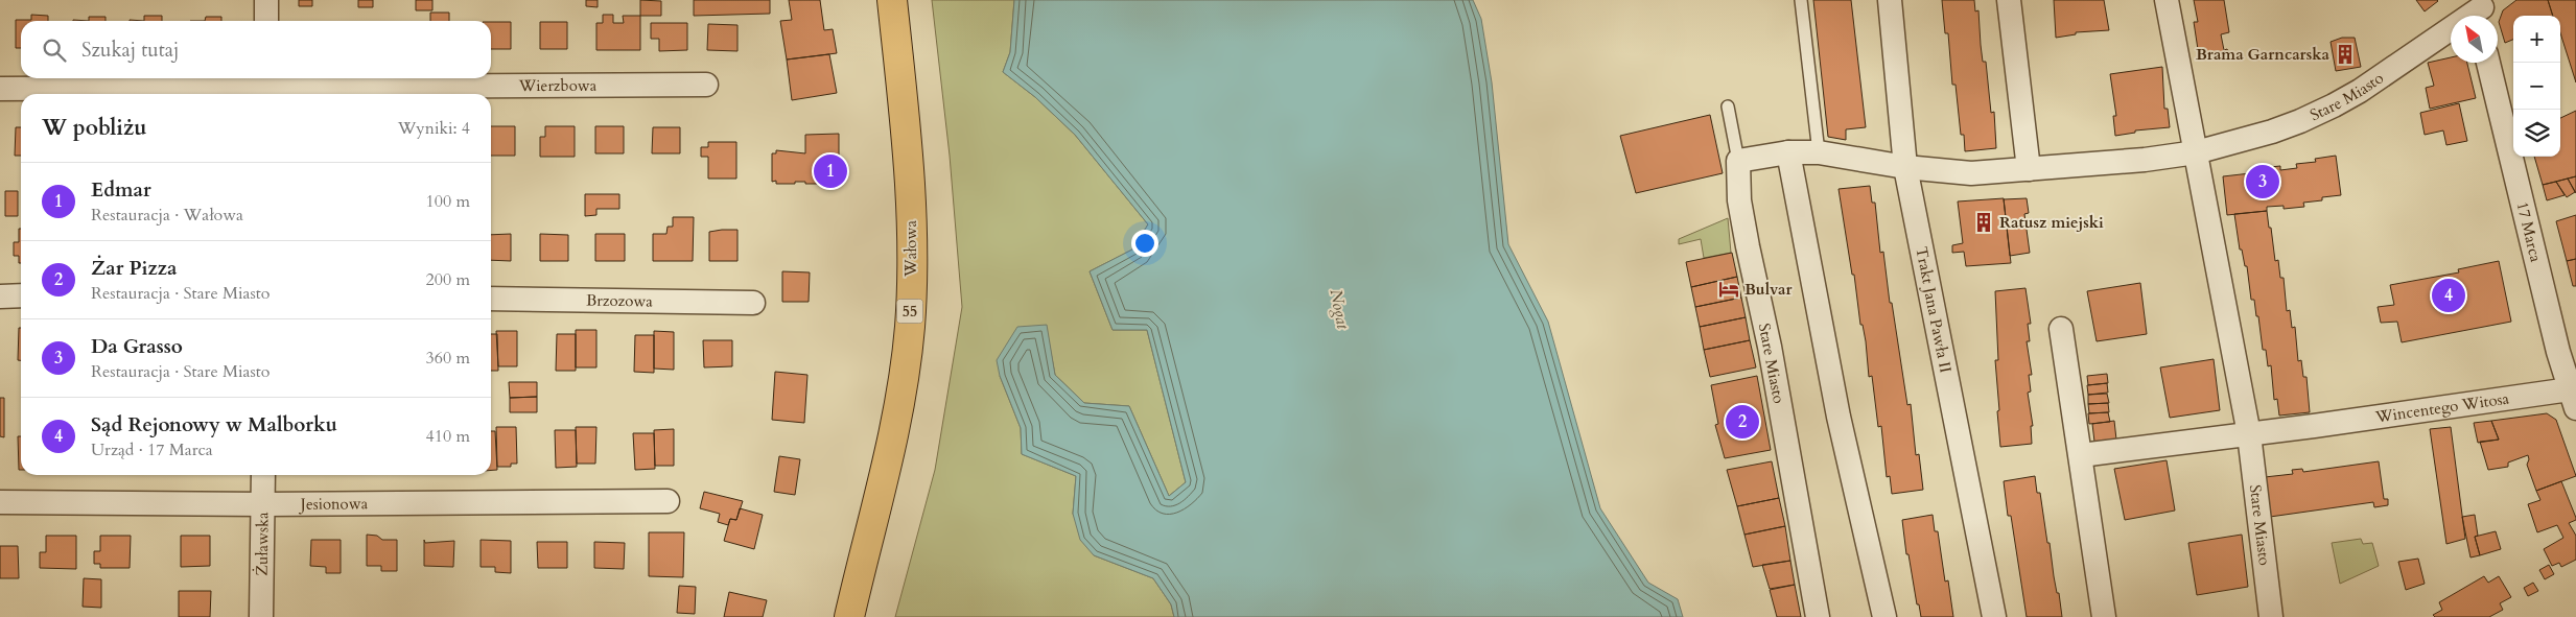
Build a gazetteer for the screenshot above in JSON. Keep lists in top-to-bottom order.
{
  "streets": {
    "main road": ["Wałowa", "55"],
    "street": [
      "Wierzbowa",
      "Stare Miasto",
      "17 Marca",
      "Brzozowa",
      "Trakt Jana Pawła II",
      "Wincentego Witosa",
      "Jesionowa",
      "Żuławska"
    ]
  },
  "crossings": [
    ["Stare Miasto", "Trakt Jana Pawła II"],
    ["Stare Miasto", "Wincentego Witosa"],
    ["17 Marca", "Wincentego Witosa"],
    ["Jesionowa", "Żuławska"]
  ],
  "water": ["Nogat"],
  "places": {
    "building": ["Brama Garncarska", "Ratusz miejski"],
    "hotel": ["Bulvar"]
  },
  "north": "top left",
  "page": {
    "map_buttons": ["+", "−"],
    "search": "Szukaj tutaj",
    "heading": ["W pobliżu", "Wyniki: 4"],
    "pins": [
      "1",
      "3",
      "4",
      "2"
    ],
    "list": [
      {
        "mark": "1",
        "name": "Edmar",
        "note": "Restauracja · Wałowa",
        "value": "100 m"
      },
      {
        "mark": "2",
        "name": "Żar Pizza",
        "note": "Restauracja · Stare Miasto",
        "value": "200 m"
      },
      {
        "mark": "3",
        "name": "Da Grasso",
        "note": "Restauracja · Stare Miasto",
        "value": "360 m"
      },
      {
        "mark": "4",
        "name": "Sąd Rejonowy w Malborku",
        "note": "Urząd · 17 Marca",
        "value": "410 m"
      }
    ]
  }
}
